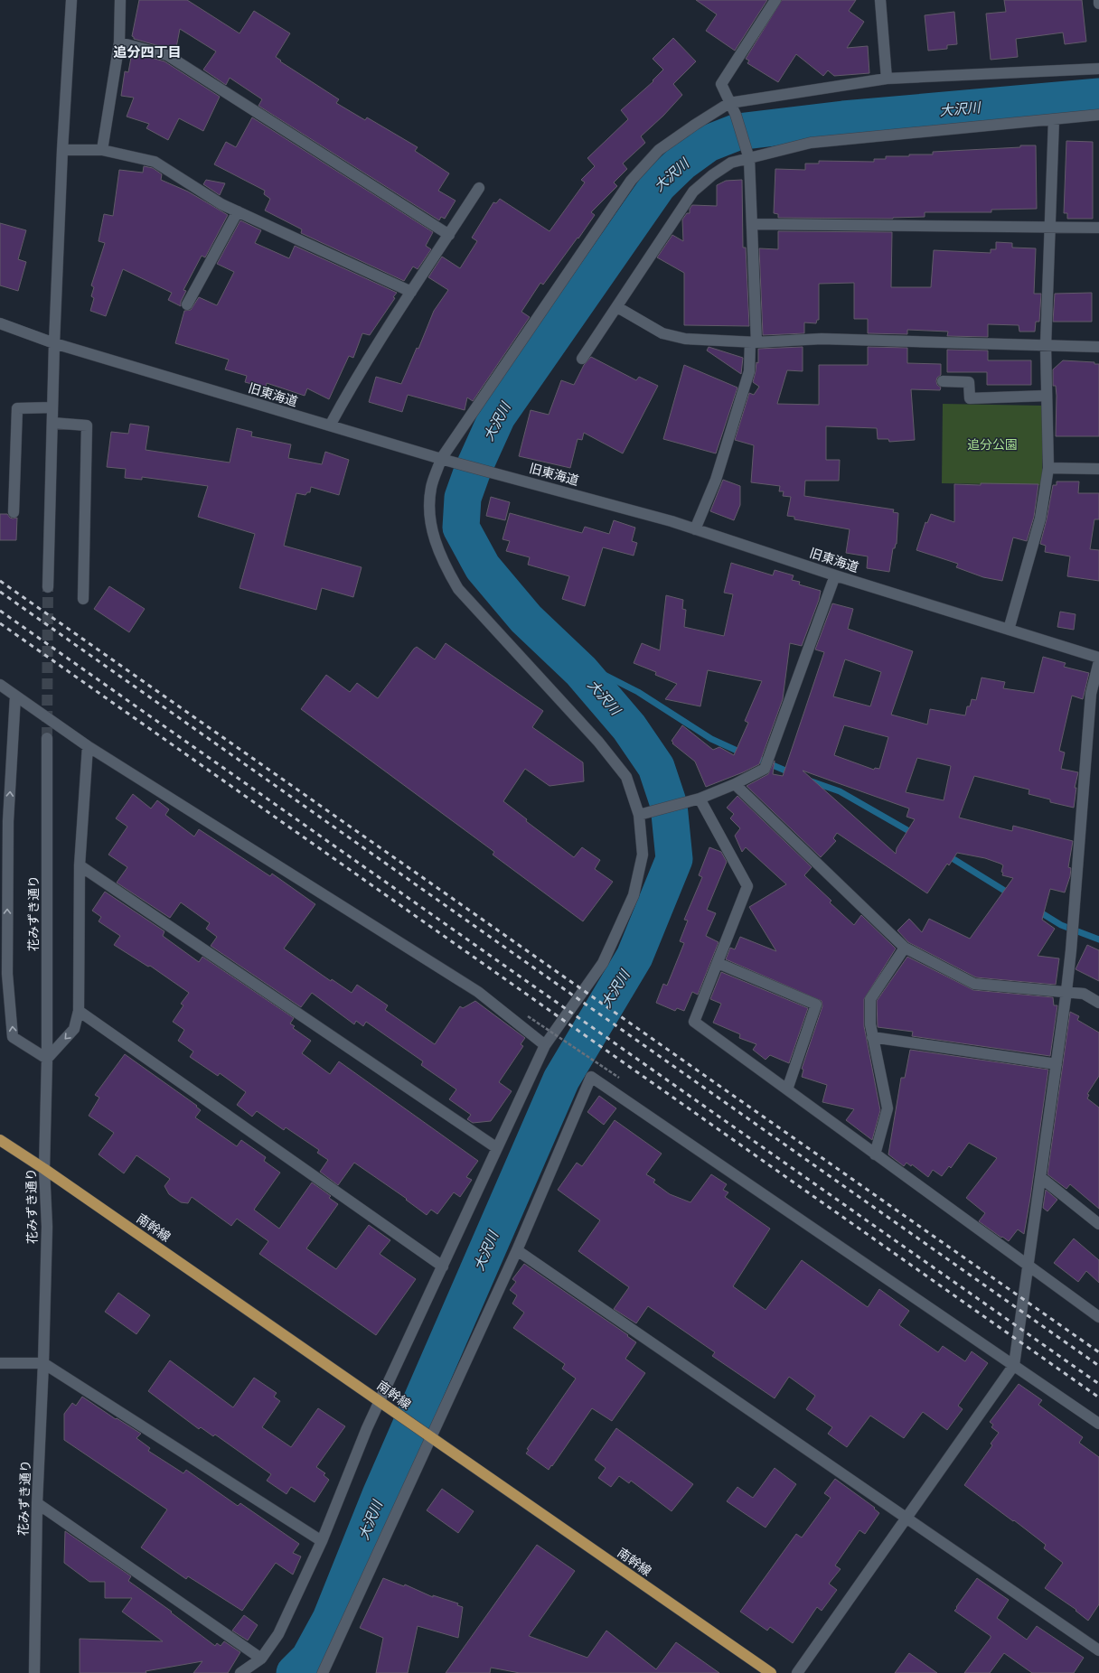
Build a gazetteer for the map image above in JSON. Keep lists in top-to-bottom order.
{
  "streets": {
    "main road": ["南幹線"],
    "street": ["旧東海道", "花みずき通り"]
  },
  "crossings": [
    ["花みずき通り", "南幹線"]
  ],
  "districts": ["追分四丁目"],
  "water": ["大沢川"],
  "parks": ["追分公園"]
}
